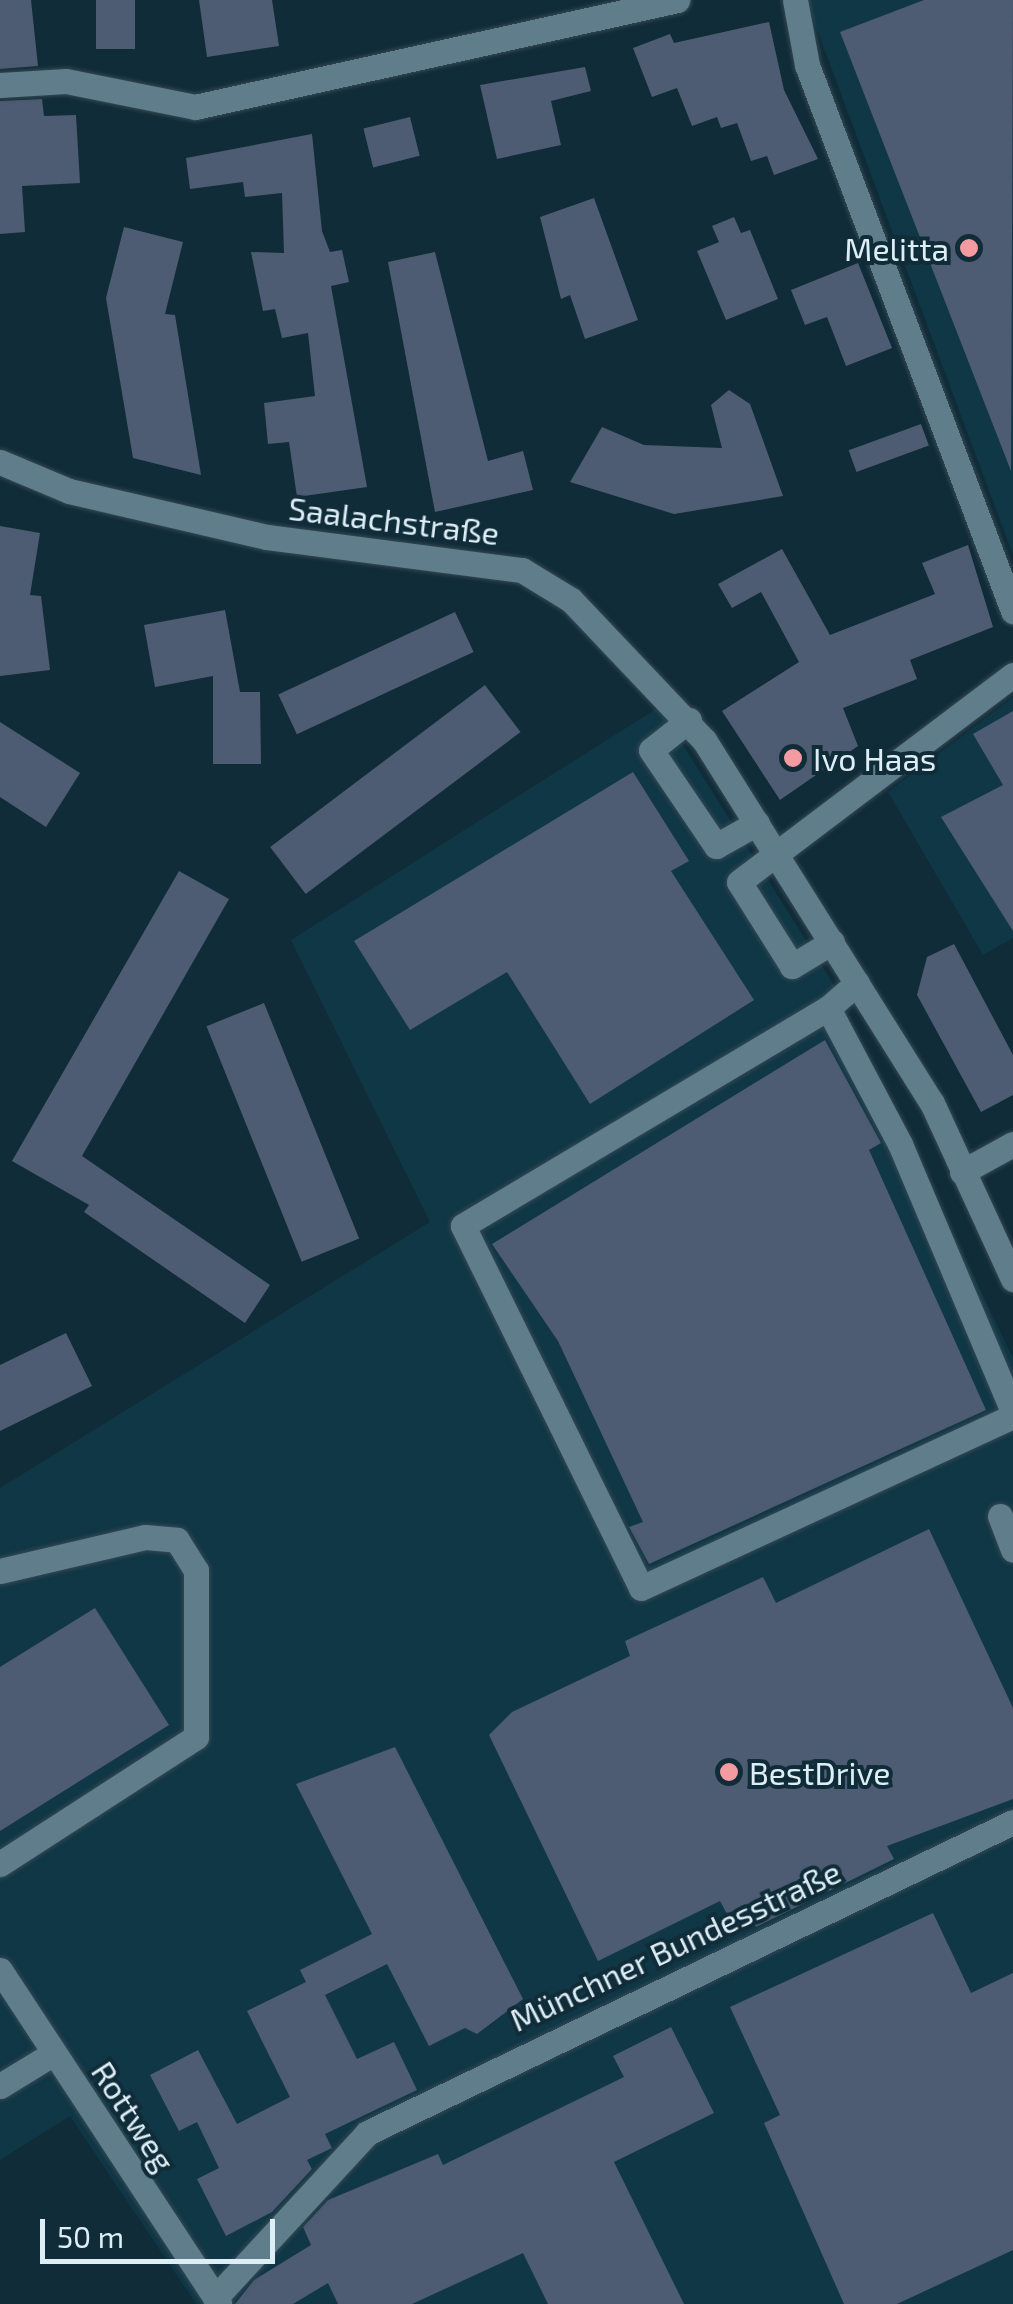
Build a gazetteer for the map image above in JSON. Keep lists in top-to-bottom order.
{
  "streets": {
    "street": ["Saalachstraße", "Münchner Bundesstraße", "Rottweg"]
  },
  "crossings": [
    ["Münchner Bundesstraße", "Rottweg"]
  ],
  "places": ["Melitta", "Ivo Haas", "BestDrive"],
  "scale_bar": "50 m"
}
